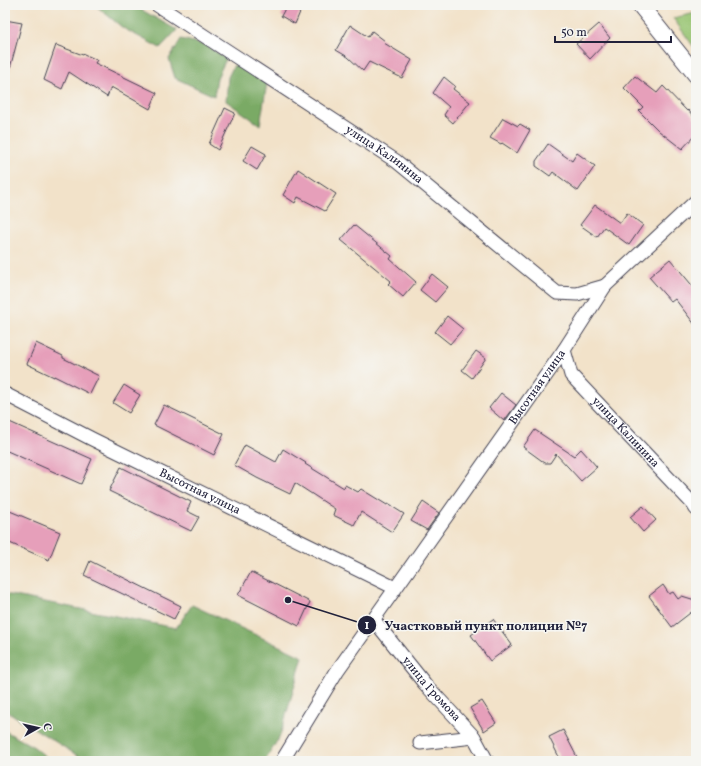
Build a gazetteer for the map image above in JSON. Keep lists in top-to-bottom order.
{
  "streets": {
    "street": ["улица Калинина", "Высотная улица", "улица Громова"]
  },
  "crossings": [
    ["улица Калинина", "Высотная улица"],
    ["Высотная улица", "улица Громова"]
  ],
  "places": ["Участковый пункт полиции №7"],
  "scale_bar": "50 m",
  "north": "right"
}
